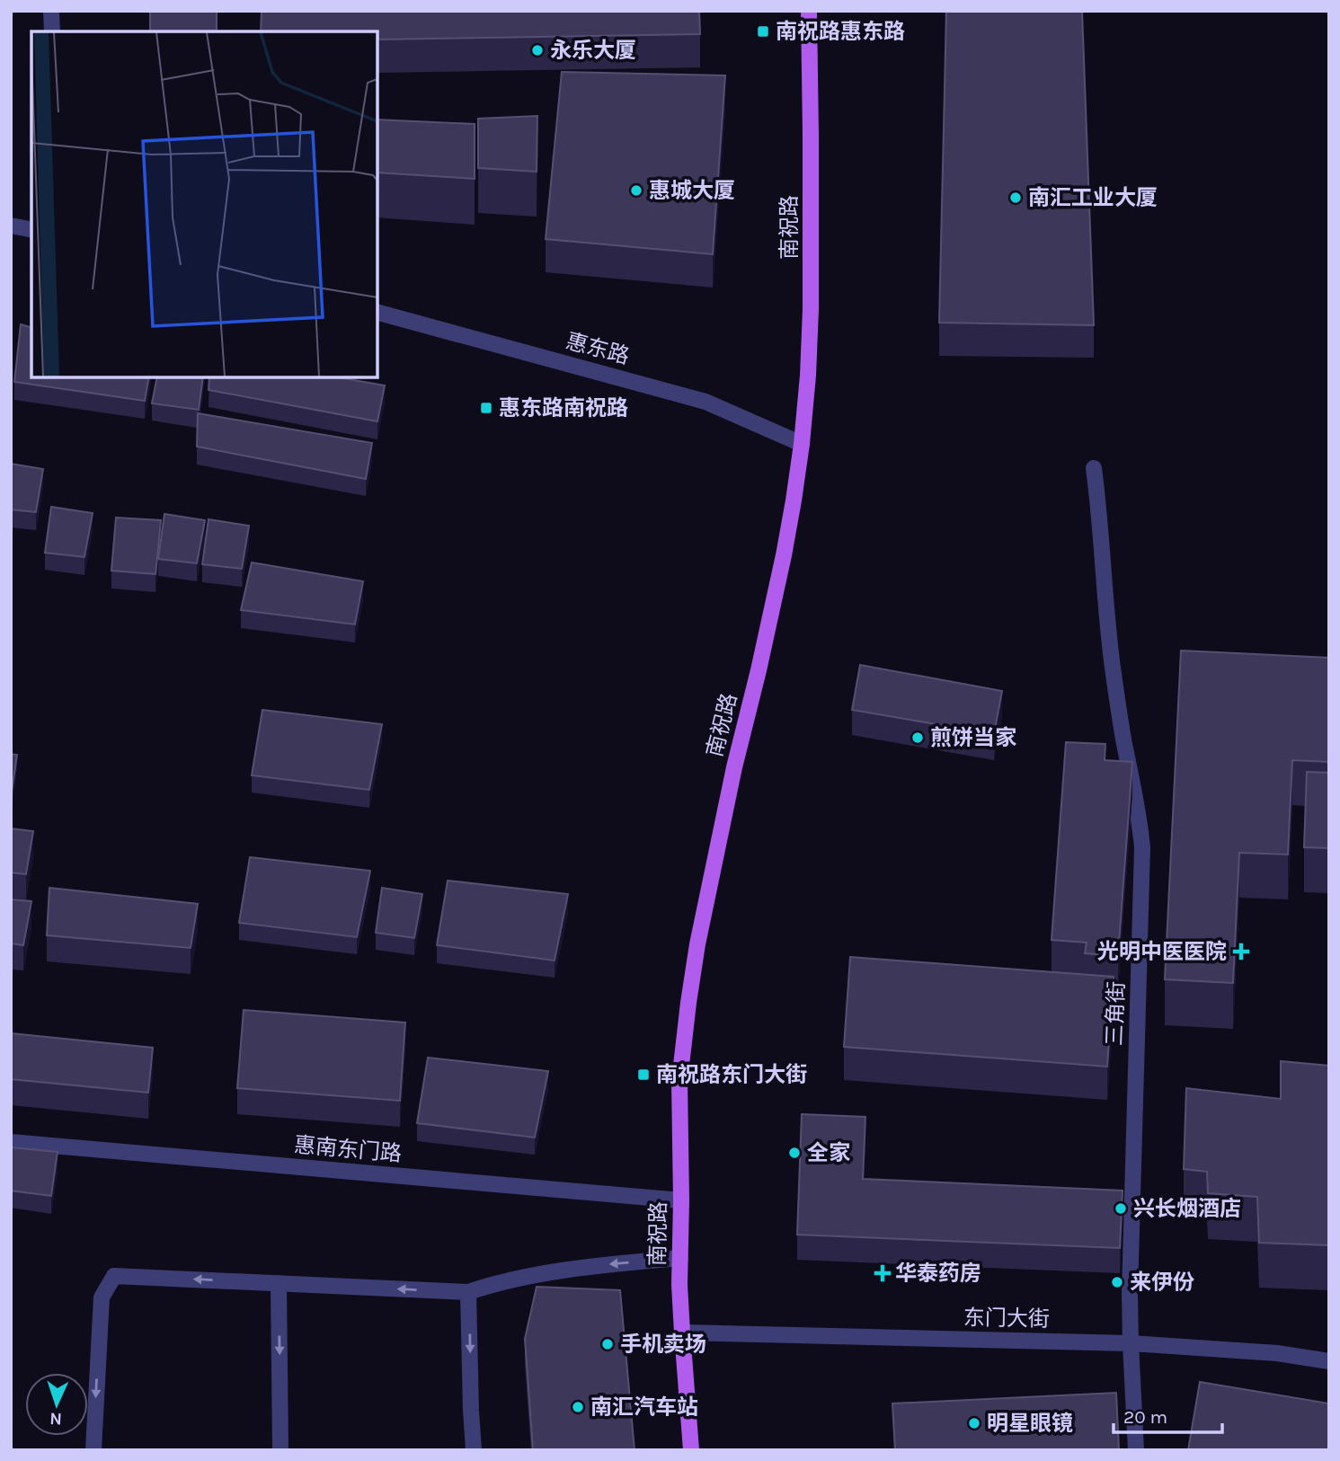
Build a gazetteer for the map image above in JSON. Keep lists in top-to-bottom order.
{
  "streets": {
    "main road": ["南祝路"],
    "street": [
      "惠东路",
      "三角街",
      "惠南东门路",
      "东门大街"
    ]
  },
  "crossings": [
    ["南祝路", "惠东路"],
    ["南祝路", "惠南东门路"],
    ["南祝路", "东门大街"],
    ["三角街", "东门大街"]
  ],
  "places": {
    "transit": ["南祝路惠东路", "惠东路南祝路", "南祝路东门大街"],
    "other": [
      "永乐大厦",
      "惠城大厦",
      "南汇工业大厦",
      "煎饼当家",
      "全家",
      "兴长烟酒店",
      "来伊份",
      "手机卖场",
      "南汇汽车站",
      "明星眼镜"
    ],
    "health": ["光明中医医院", "华泰药房"]
  },
  "scale_bar": "20 m",
  "north": "bottom"
}
